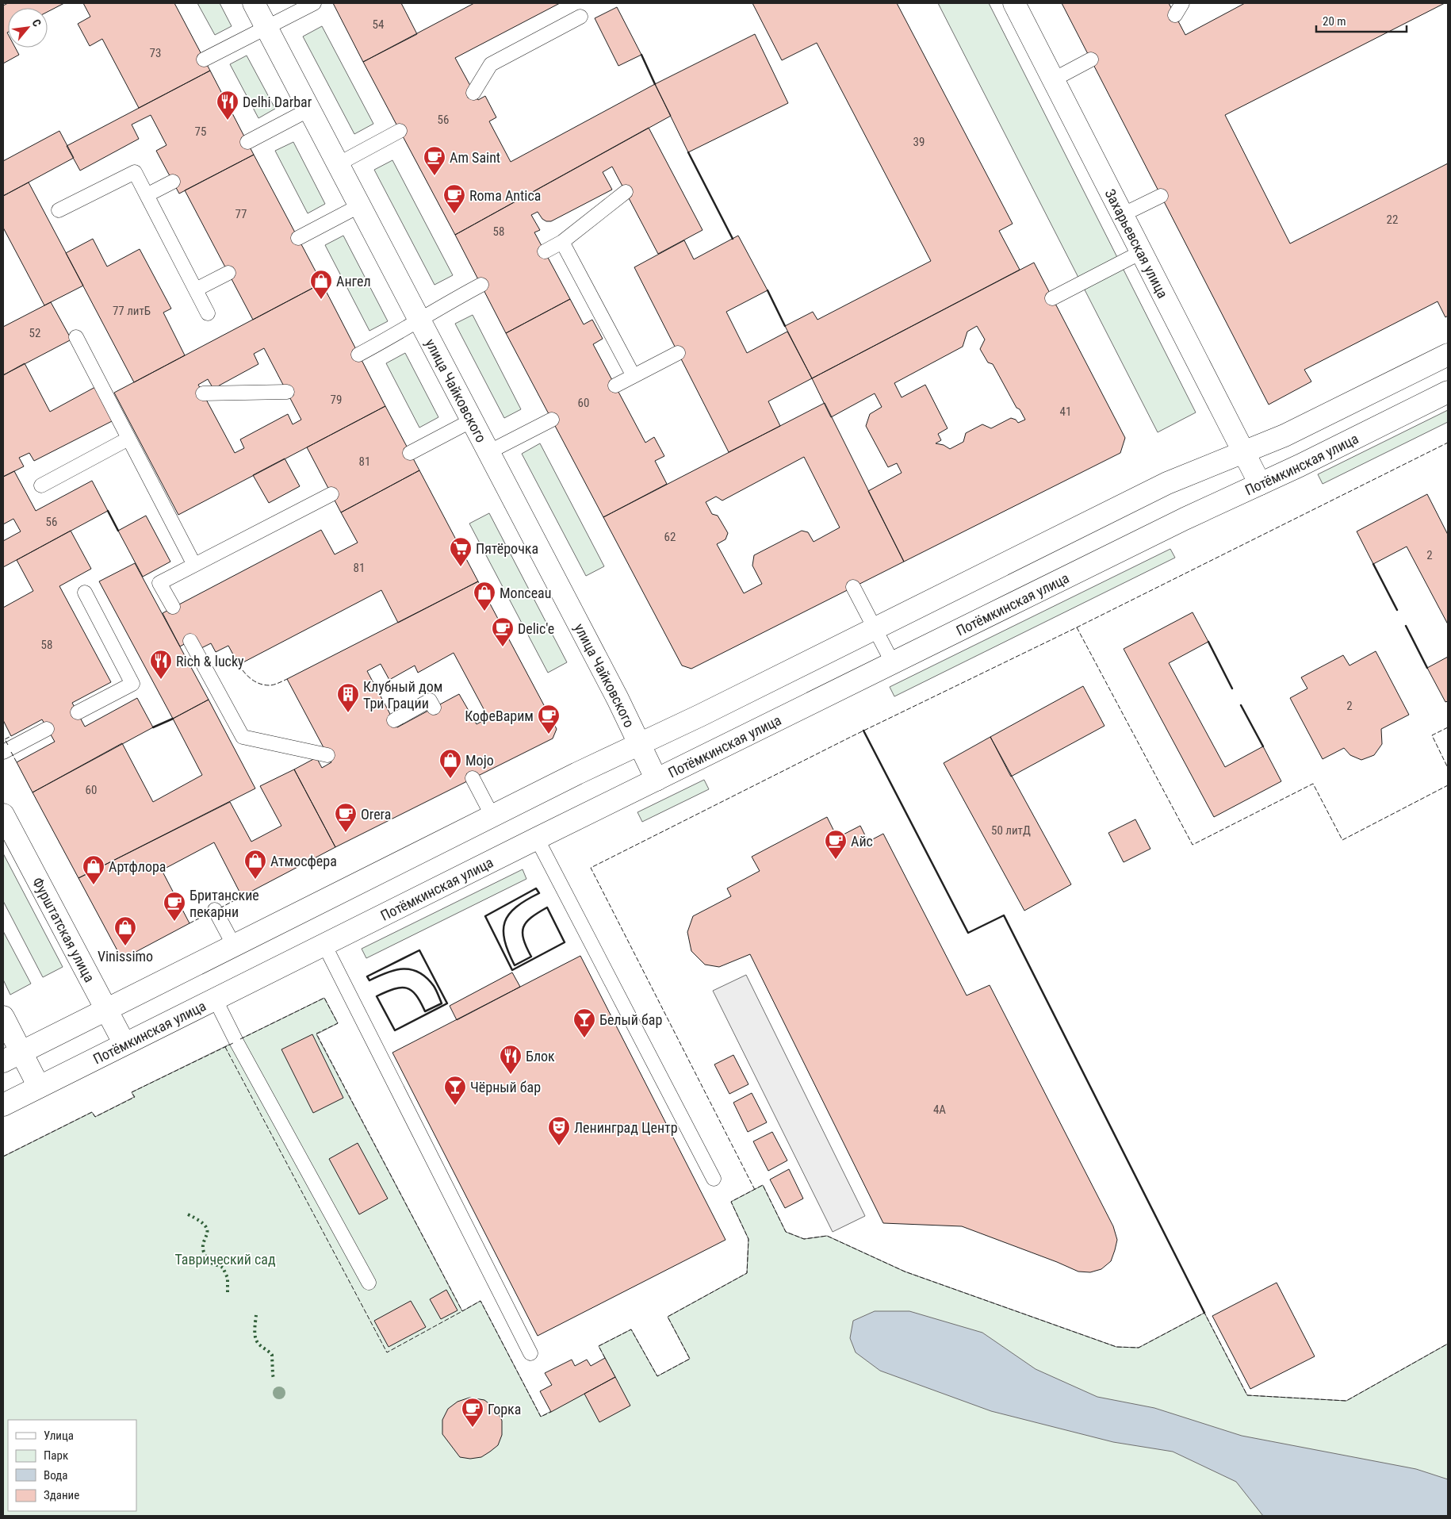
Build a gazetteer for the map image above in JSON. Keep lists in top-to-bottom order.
{
  "streets": {
    "street": [
      "Захарьевская улица",
      "улица Чайковского",
      "Потёмкинская улица",
      "Фурштатская улица"
    ]
  },
  "crossings": [
    ["Захарьевская улица", "Потёмкинская улица"],
    ["улица Чайковского", "Потёмкинская улица"],
    ["Потёмкинская улица", "Фурштатская улица"]
  ],
  "parks": ["Таврический сад"],
  "places": {
    "restaurant": ["Delhi Darbar", "Rich & lucky", "Блок"],
    "cafe": [
      "Am Saint",
      "Roma Antica",
      "Delic'e",
      "КофеВарим",
      "Orera",
      "Айс",
      "Британские пекарни",
      "Горка"
    ],
    "shop": [
      "Ангел",
      "Monceau",
      "Mojo",
      "Атмосфера",
      "Артфлора",
      "Vinissimo"
    ],
    "supermarket": ["Пятёрочка"],
    "building": ["Клубный дом Три Грации"],
    "bar": ["Белый бар", "Чёрный бар"],
    "theatre": ["Ленинград Центр"]
  },
  "house_numbers": [
    "54",
    "73",
    "56",
    "75",
    "39",
    "77",
    "22",
    "58",
    "77 литБ",
    "52",
    "79",
    "60",
    "41",
    "81",
    "56",
    "62",
    "2",
    "81",
    "58",
    "2",
    "60",
    "50 литД",
    "4А"
  ],
  "legend": [
    "Улица",
    "Парк",
    "Вода",
    "Здание"
  ],
  "scale_bar": "20 m",
  "north": "top right"
}
